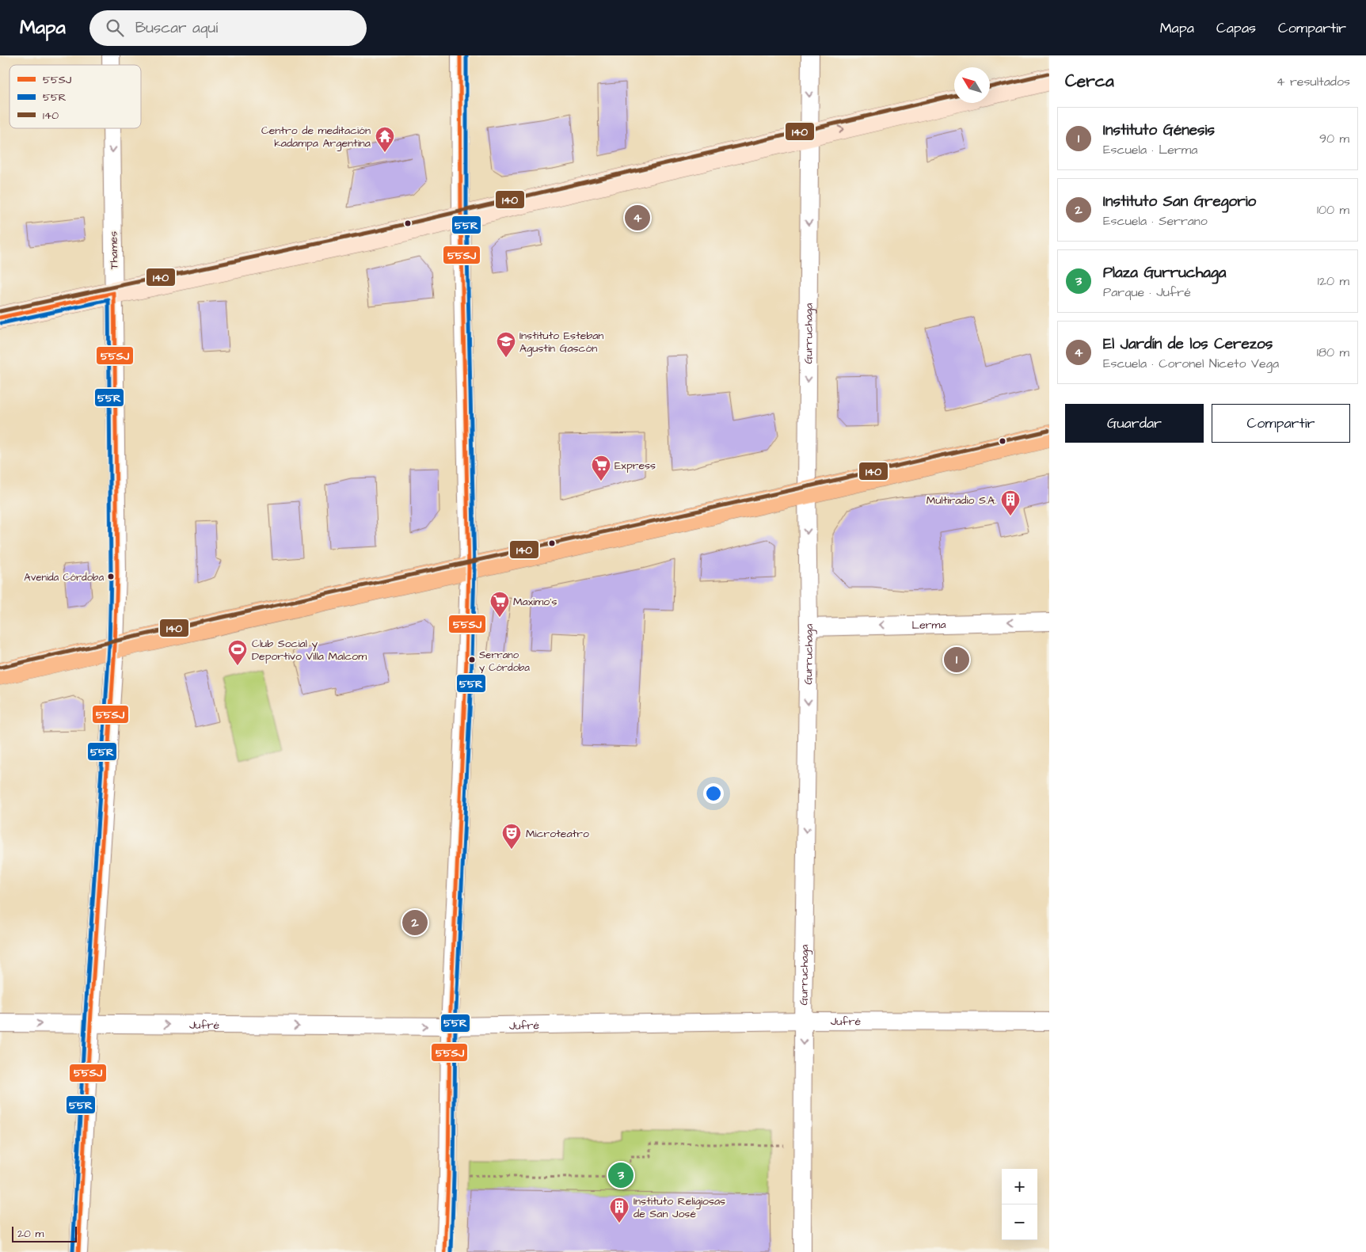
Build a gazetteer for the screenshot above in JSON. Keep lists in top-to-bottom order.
{
  "streets": {
    "street": [
      "Thames",
      "Gurruchaga",
      "Lerma",
      "Jufré"
    ]
  },
  "crossings": [
    ["Thames", "Jufré"],
    ["Gurruchaga", "Lerma"],
    ["Gurruchaga", "Jufré"]
  ],
  "one_way": ["Gurruchaga", "Lerma", "Jufré"],
  "places": {
    "temple": ["Centro de meditación kadampa Argentina"],
    "school or university": ["Instituto Esteban Agustín Gascón"],
    "supermarket": ["Express", "Maximo's"],
    "building": ["Multiradio S.A.", "Instituto Religiosas de San José"],
    "other": ["Avenida Córdoba", "Serrano y Córdoba"],
    "sports": ["Club Social y Deportivo Villa Malcom"],
    "theatre": ["Microteatro"]
  },
  "lines": ["transit line 55SJ", "transit line 55R", "transit line 140"],
  "legend": ["55SJ", "55R", "140"],
  "scale_bar": "20 m",
  "north": "top left",
  "page": {
    "header": "Mapa",
    "search": "Buscar aquí",
    "nav": ["Mapa", "Capas", "Compartir"],
    "heading": ["Cerca", "4 resultados"],
    "list": [
      {
        "mark": "1",
        "name": "Instituto Génesis",
        "note": "Escuela · Lerma",
        "value": "90 m"
      },
      {
        "mark": "2",
        "name": "Instituto San Gregorio",
        "note": "Escuela · Serrano",
        "value": "100 m"
      },
      {
        "mark": "3",
        "name": "Plaza Gurruchaga",
        "note": "Parque · Jufré",
        "value": "120 m"
      },
      {
        "mark": "4",
        "name": "El Jardín de los Cerezos",
        "note": "Escuela · Coronel Niceto Vega",
        "value": "180 m"
      }
    ],
    "pins": [
      "4",
      "1",
      "2",
      "3"
    ],
    "buttons": ["Guardar", "Compartir"],
    "map_buttons": ["+", "−"],
    "scale": "20 m"
  }
}
